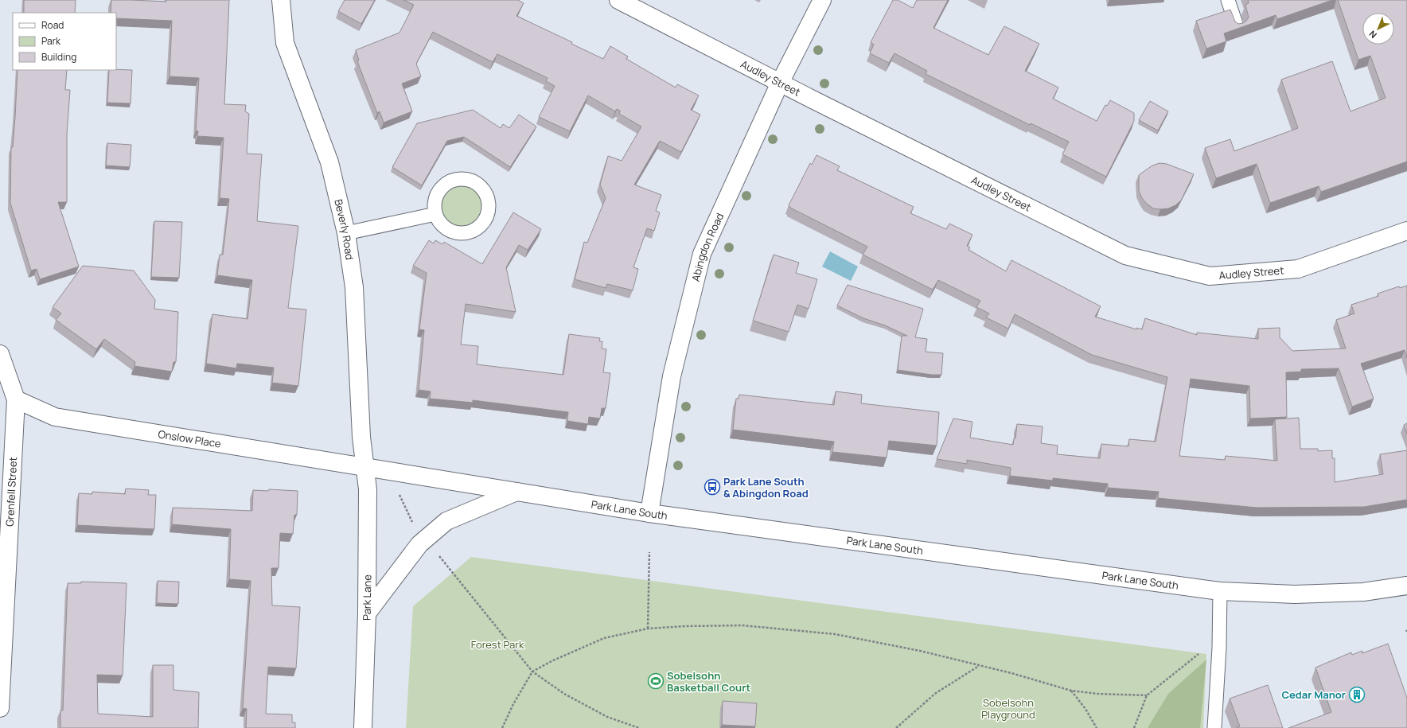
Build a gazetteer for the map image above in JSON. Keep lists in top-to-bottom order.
{
  "streets": {
    "street": [
      "Audley Street",
      "Beverly Road",
      "Abingdon Road",
      "Onslow Place",
      "Grenfell Street",
      "Park Lane South",
      "Park Lane"
    ]
  },
  "crossings": [
    ["Audley Street", "Abingdon Road"],
    ["Beverly Road", "Onslow Place"],
    ["Beverly Road", "Park Lane South"],
    ["Beverly Road", "Park Lane"],
    ["Abingdon Road", "Park Lane South"],
    ["Onslow Place", "Grenfell Street"],
    ["Onslow Place", "Park Lane South"],
    ["Onslow Place", "Park Lane"],
    ["Park Lane South", "Park Lane"]
  ],
  "parks": ["Forest Park", "Sobelsohn Playground"],
  "places": {
    "bus stop": ["Park Lane South & Abingdon Road"],
    "sports": ["Sobelsohn Basketball Court"],
    "building": ["Cedar Manor"]
  },
  "legend": ["Road", "Park", "Building"],
  "north": "bottom left"
}
